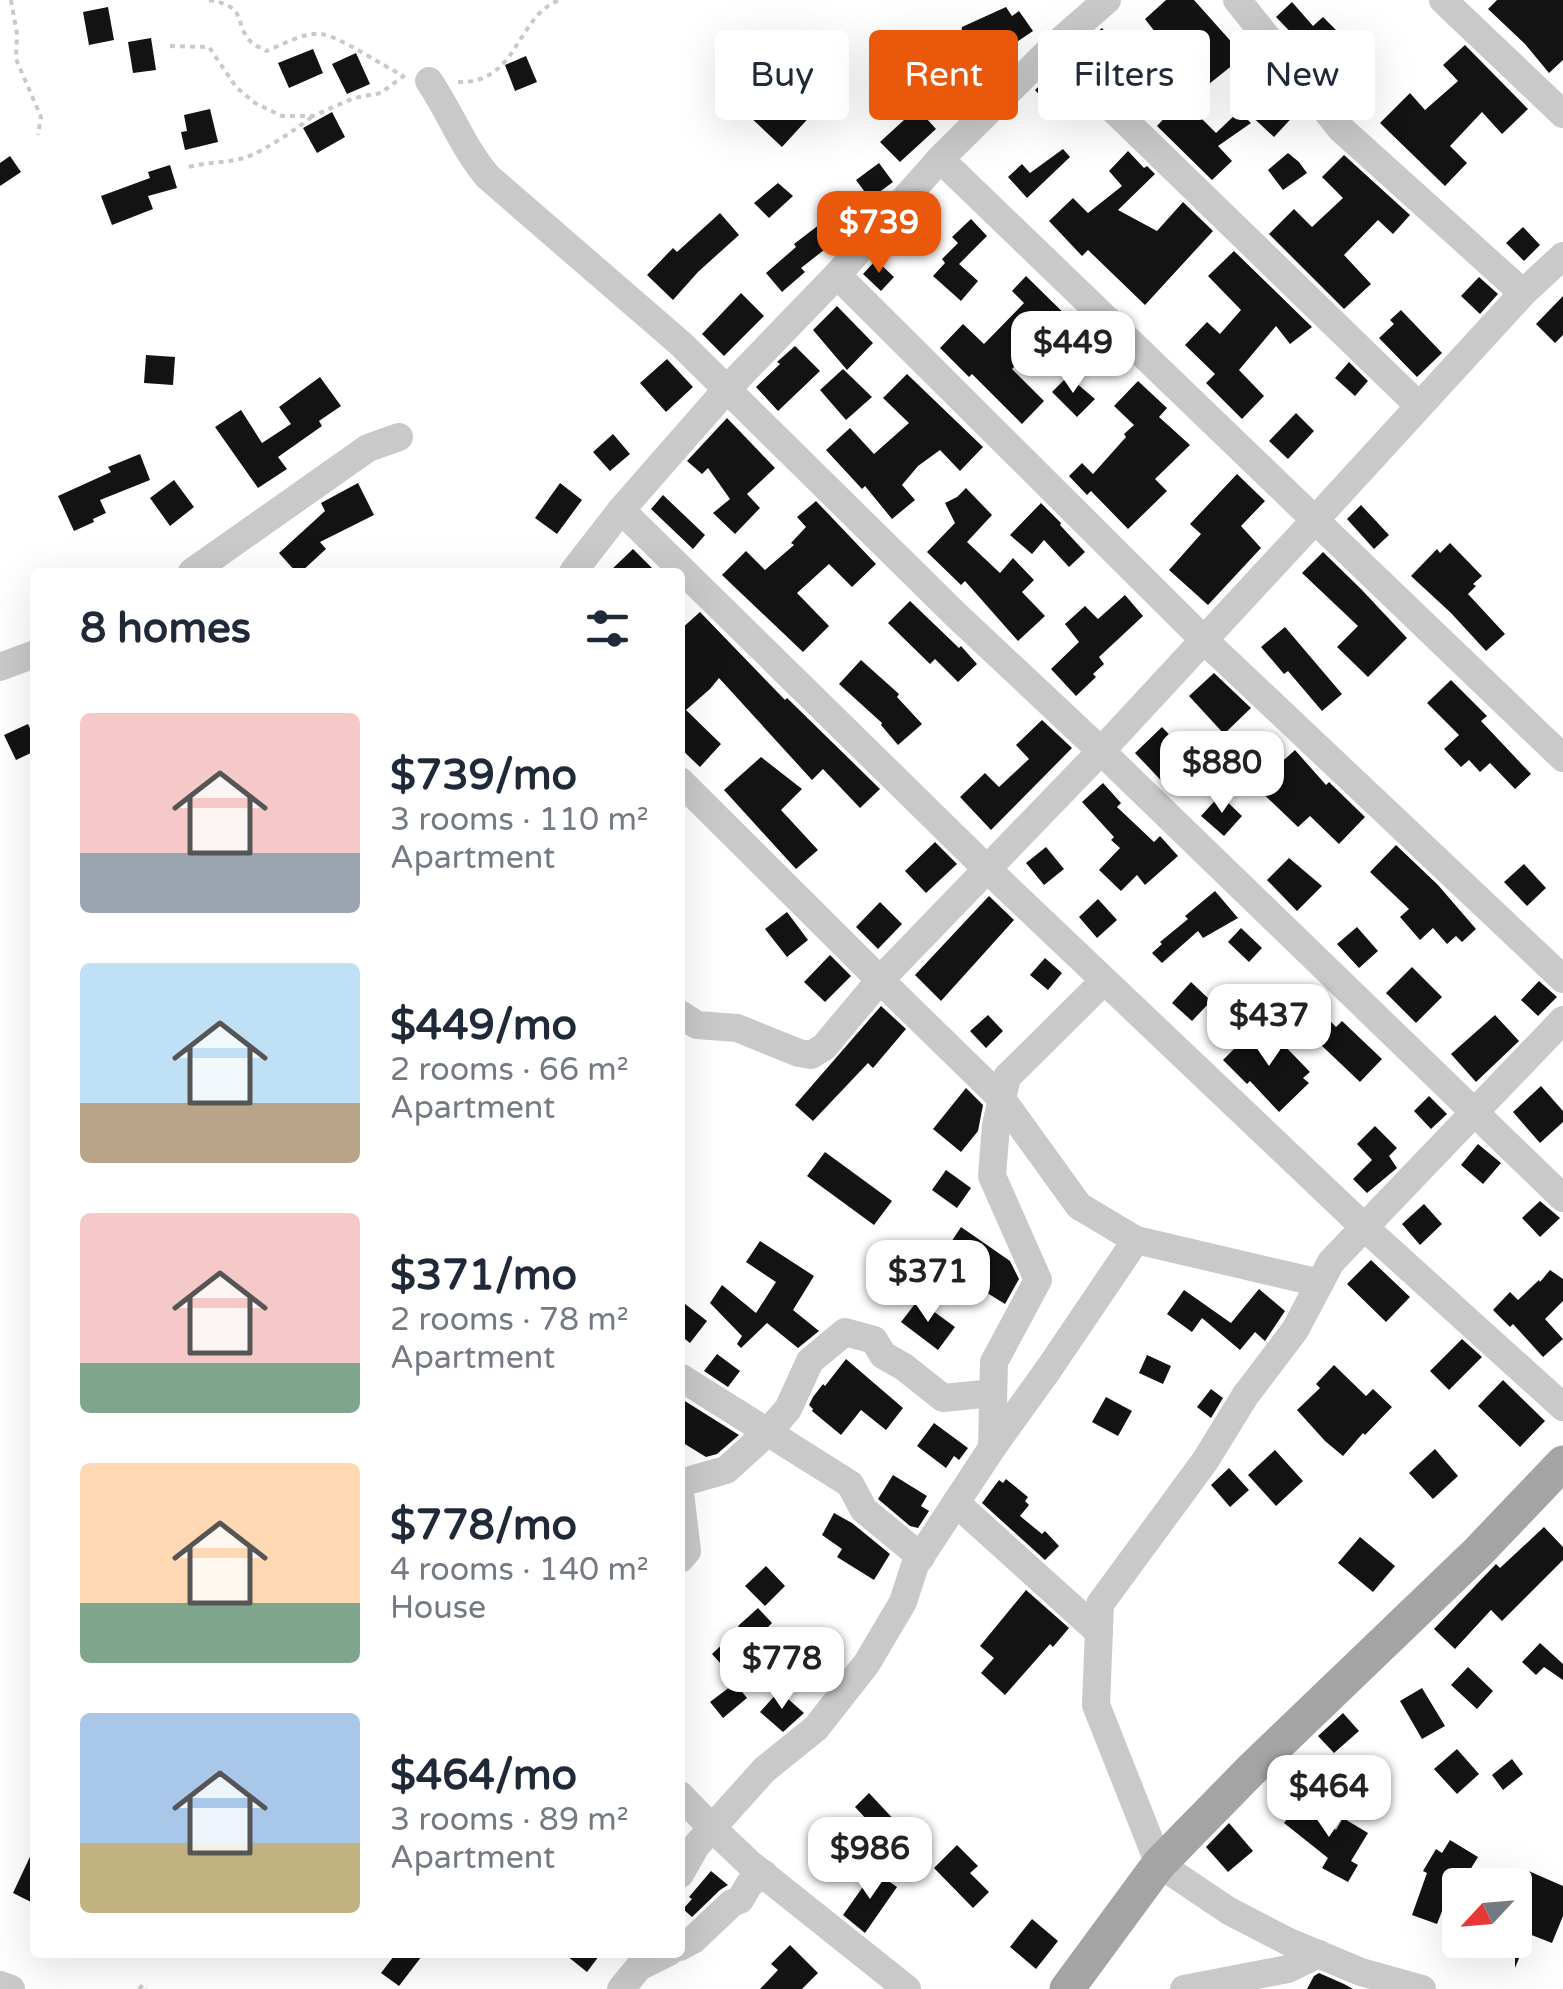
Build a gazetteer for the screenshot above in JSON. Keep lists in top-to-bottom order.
{
  "north": "bottom left",
  "page": {
    "chip": [
      "Buy",
      "Rent",
      "Filters",
      "New"
    ],
    "price": [
      "$739",
      "$449",
      "$880",
      "$437",
      "$371",
      "$778",
      "$464",
      "$986"
    ],
    "heading": "8 homes",
    "list": [
      {
        "name": "$739/mo",
        "note": "3 rooms · 110 m² · Apartment"
      },
      {
        "name": "$449/mo",
        "note": "2 rooms · 66 m² · Apartment"
      },
      {
        "name": "$371/mo",
        "note": "2 rooms · 78 m² · Apartment"
      },
      {
        "name": "$778/mo",
        "note": "4 rooms · 140 m² · House"
      },
      {
        "name": "$464/mo",
        "note": "3 rooms · 89 m² · Apartment"
      }
    ]
  }
}
